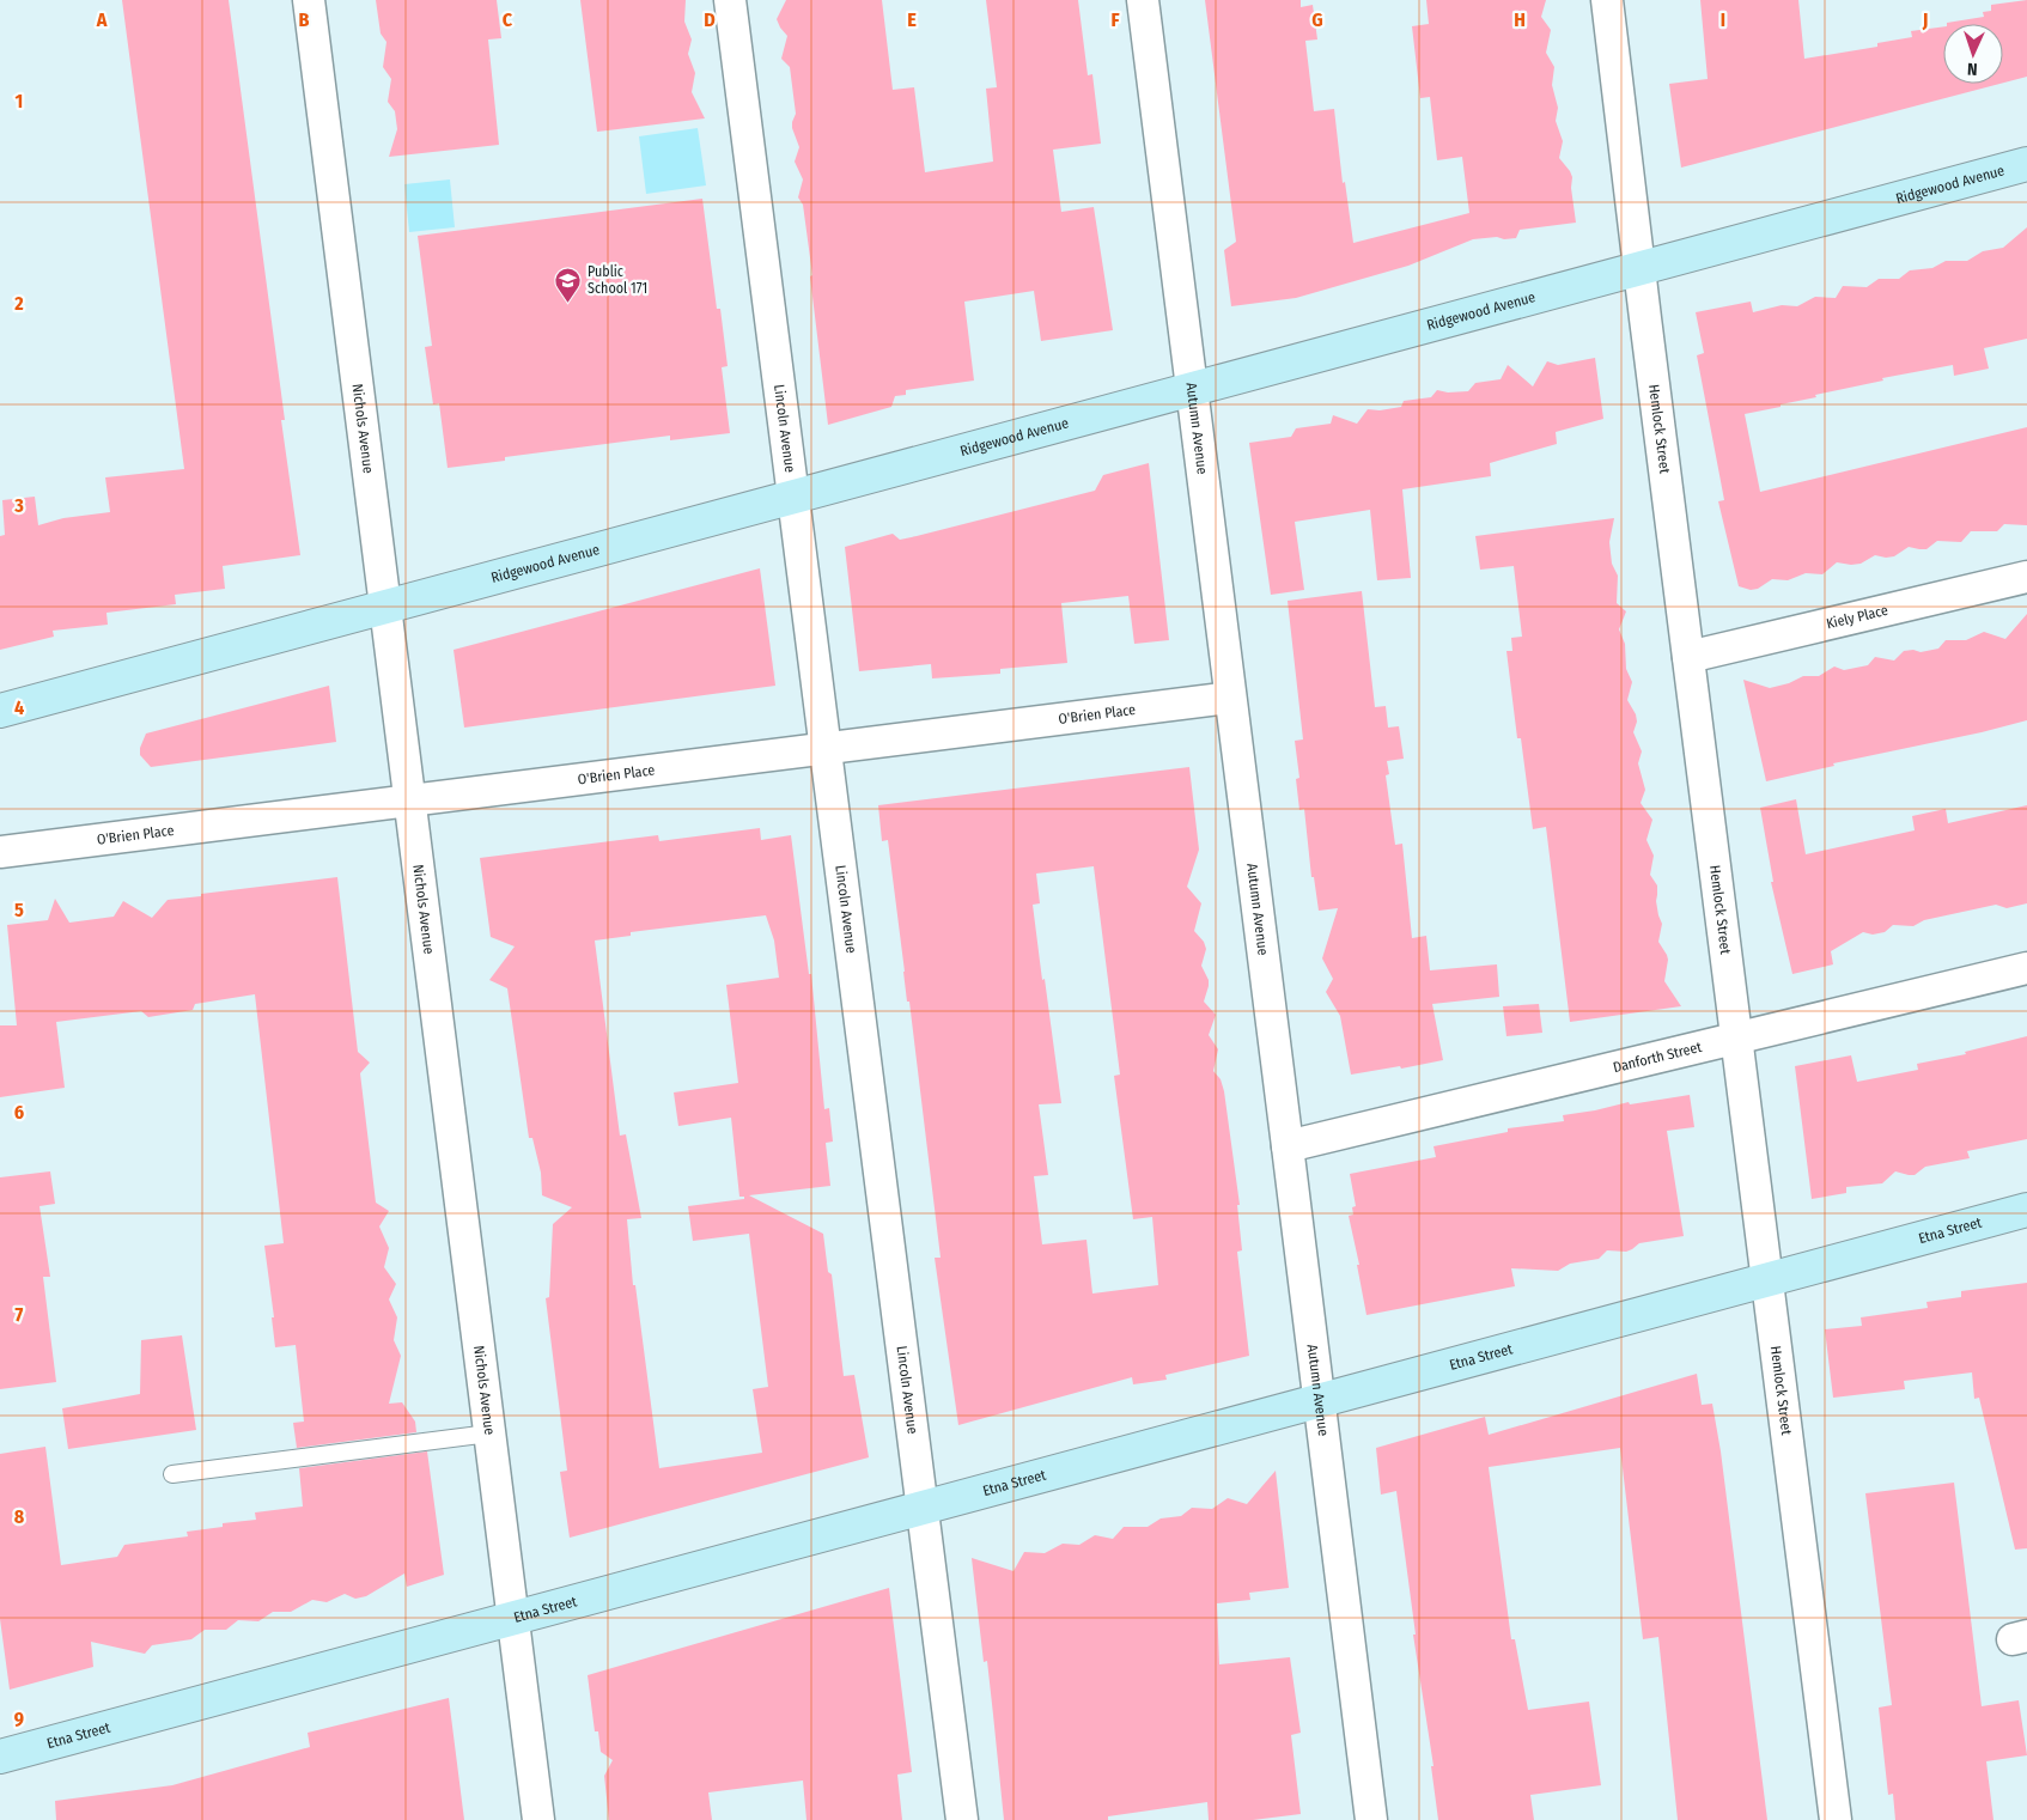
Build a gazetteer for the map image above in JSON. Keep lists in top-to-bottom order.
{
  "streets": {
    "main road": ["Ridgewood Avenue", "Etna Street"],
    "street": [
      "Nichols Avenue",
      "Lincoln Avenue",
      "Autumn Avenue",
      "Hemlock Street",
      "Kiely Place",
      "O'Brien Place",
      "Danforth Street"
    ]
  },
  "crossings": [
    ["Ridgewood Avenue", "Nichols Avenue"],
    ["Ridgewood Avenue", "Lincoln Avenue"],
    ["Ridgewood Avenue", "Autumn Avenue"],
    ["Ridgewood Avenue", "Hemlock Street"],
    ["Nichols Avenue", "O'Brien Place"],
    ["Nichols Avenue", "Etna Street"],
    ["Lincoln Avenue", "O'Brien Place"],
    ["Lincoln Avenue", "Etna Street"],
    ["Autumn Avenue", "O'Brien Place"],
    ["Autumn Avenue", "Danforth Street"],
    ["Autumn Avenue", "Etna Street"],
    ["Hemlock Street", "Kiely Place"],
    ["Hemlock Street", "Danforth Street"],
    ["Hemlock Street", "Etna Street"]
  ],
  "places": {
    "school or university": ["Public School 171"]
  },
  "north": "bottom",
  "grid": {
    "columns": [
      "A",
      "B",
      "C",
      "D",
      "E",
      "F",
      "G",
      "H",
      "I",
      "J"
    ],
    "rows": [
      "1",
      "2",
      "3",
      "4",
      "5",
      "6",
      "7",
      "8",
      "9"
    ]
  }
}
